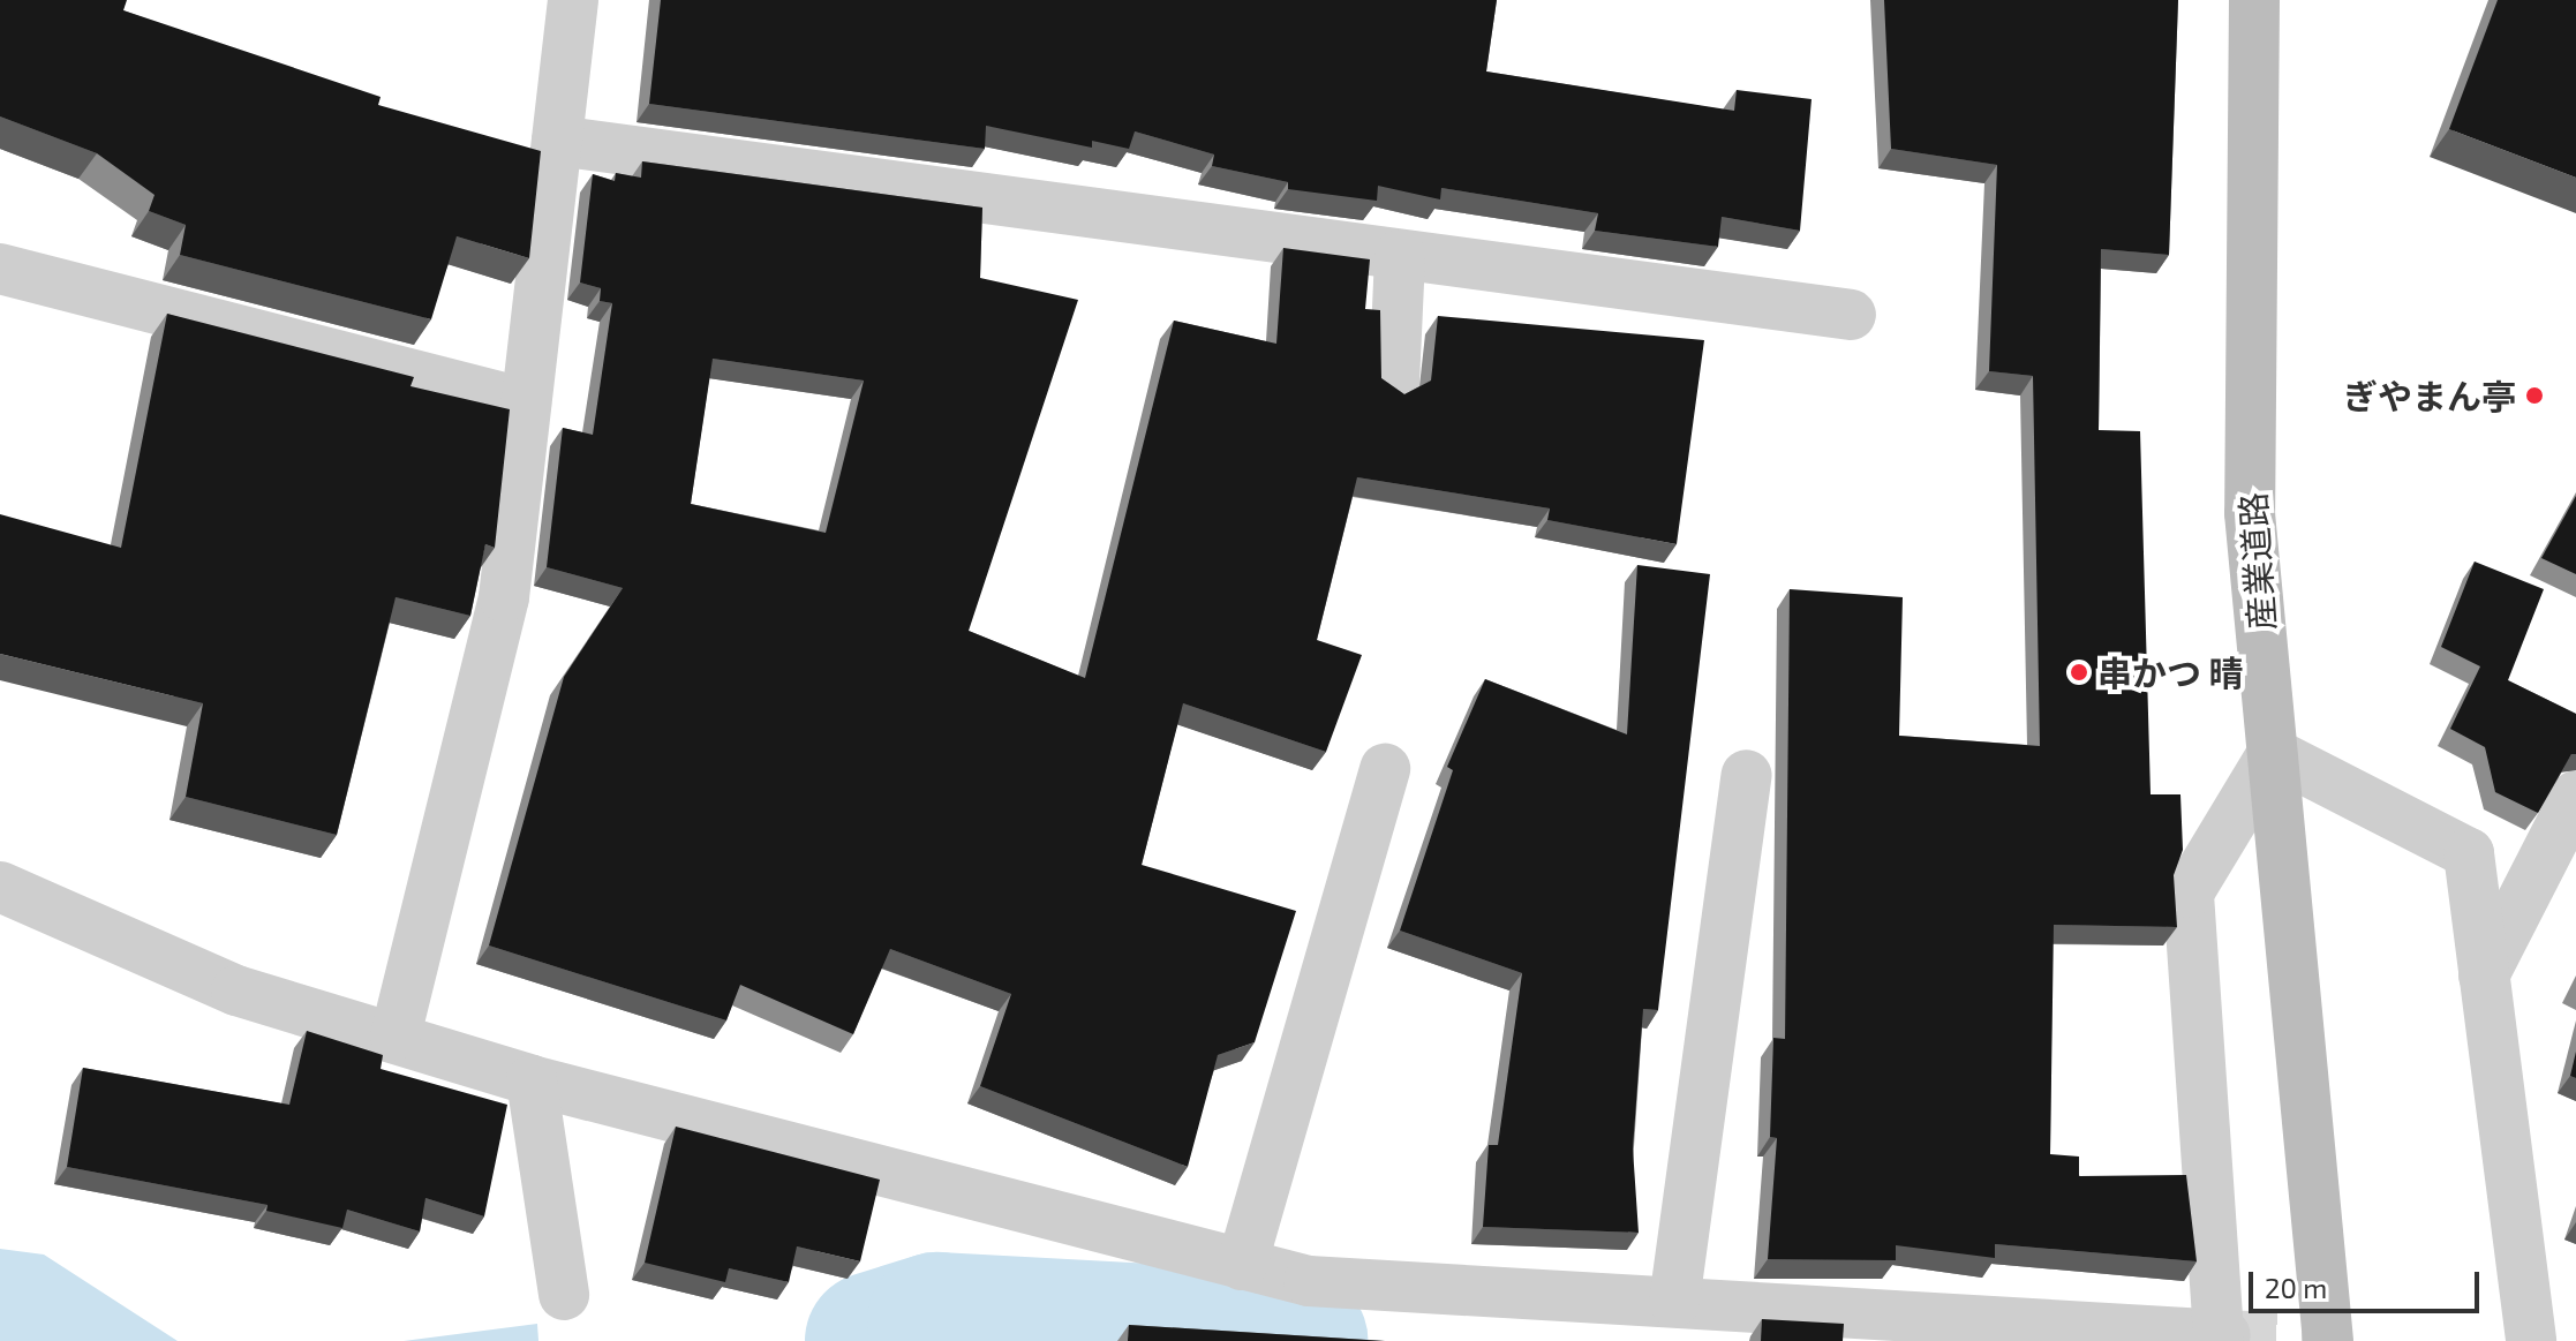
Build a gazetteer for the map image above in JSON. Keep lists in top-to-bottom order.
{
  "streets": {
    "street": ["産業道路"]
  },
  "places": ["ぎやまん亭", "串かつ 晴"],
  "scale_bar": "20 m"
}
